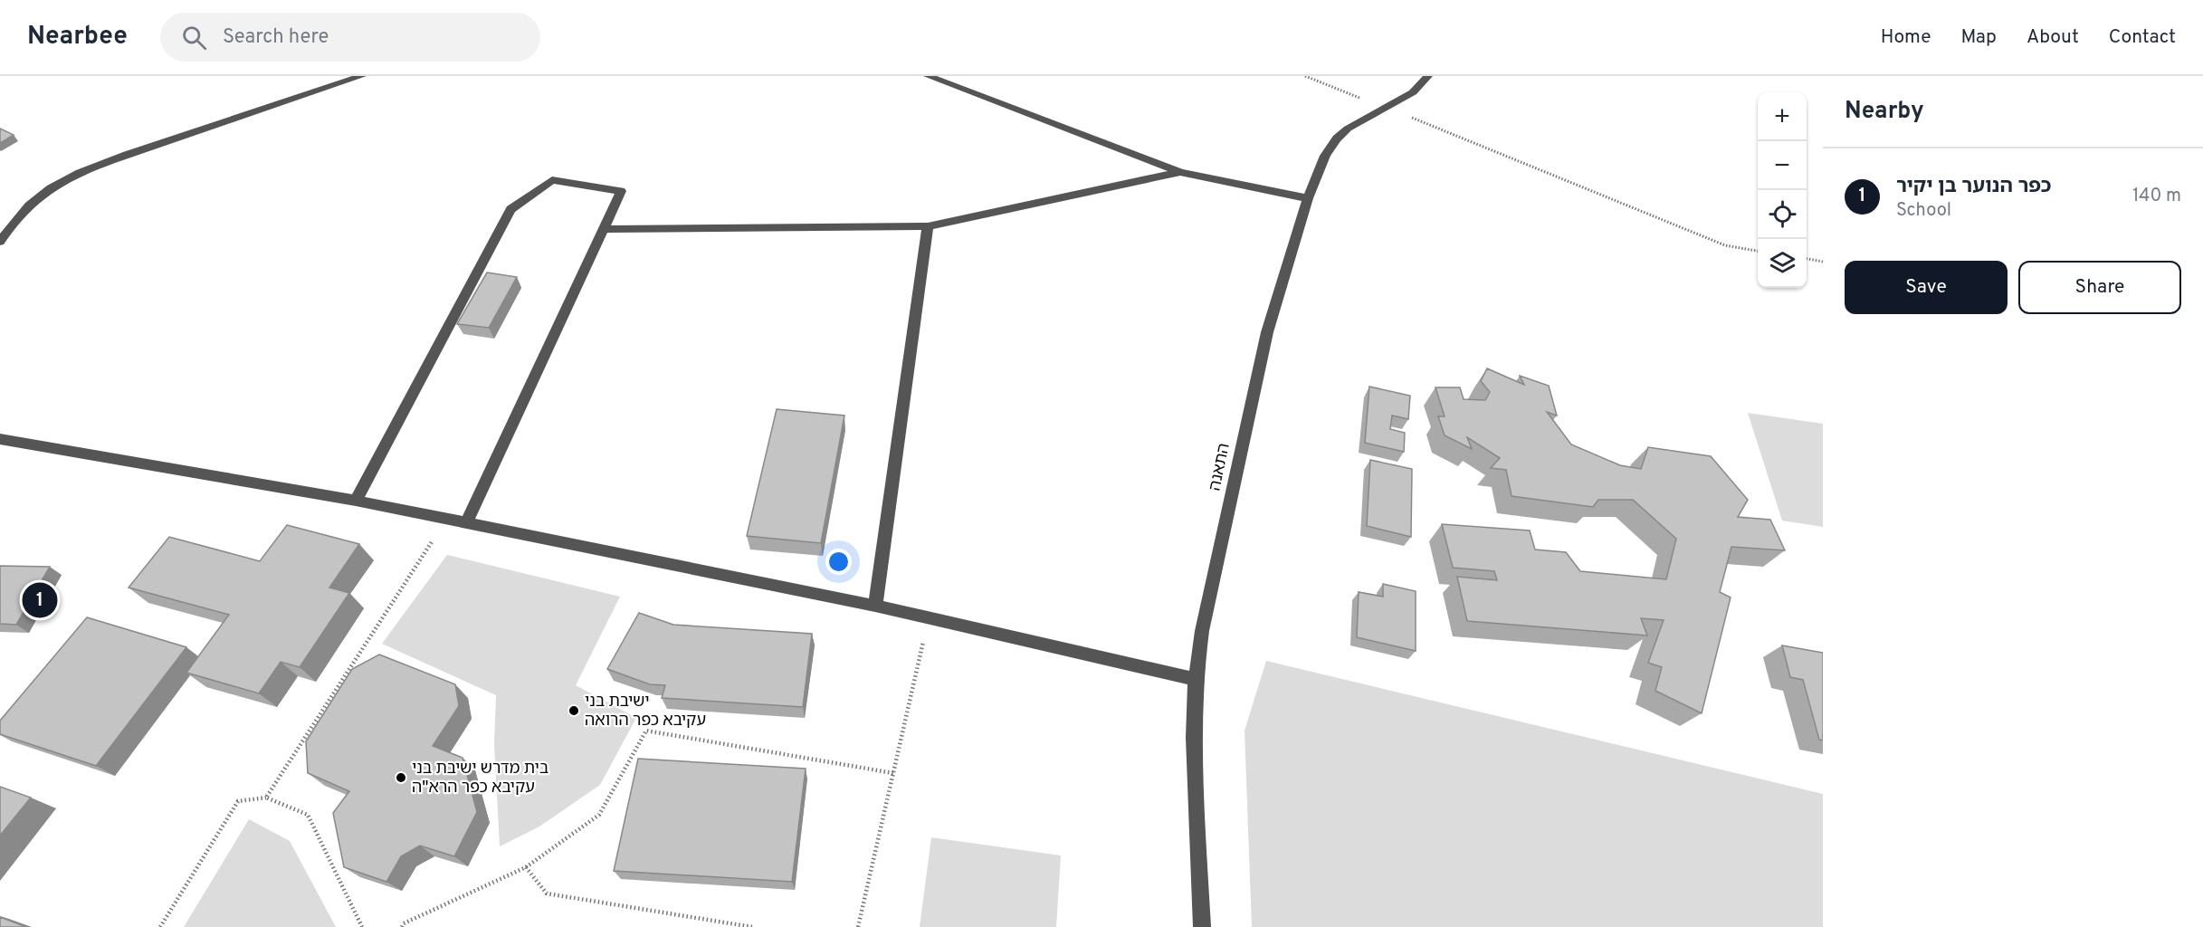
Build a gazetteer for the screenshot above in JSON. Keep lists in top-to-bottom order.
{
  "streets": {
    "street": ["התאנה"]
  },
  "places": ["ישיבת בני עקיבא כפר הרואה", "בית מדרש ישיבת בני עקיבא כפר הרא\"ה"],
  "page": {
    "header": "Nearbee",
    "search": "Search here",
    "nav": [
      "Home",
      "Map",
      "About",
      "Contact"
    ],
    "heading": "Nearby",
    "map_buttons": ["+", "−"],
    "list": [
      {
        "mark": "1",
        "name": "כפר הנוער בן יקיר",
        "note": "School",
        "value": "140 m"
      }
    ],
    "buttons": ["Save", "Share"],
    "pins": "1"
  }
}
